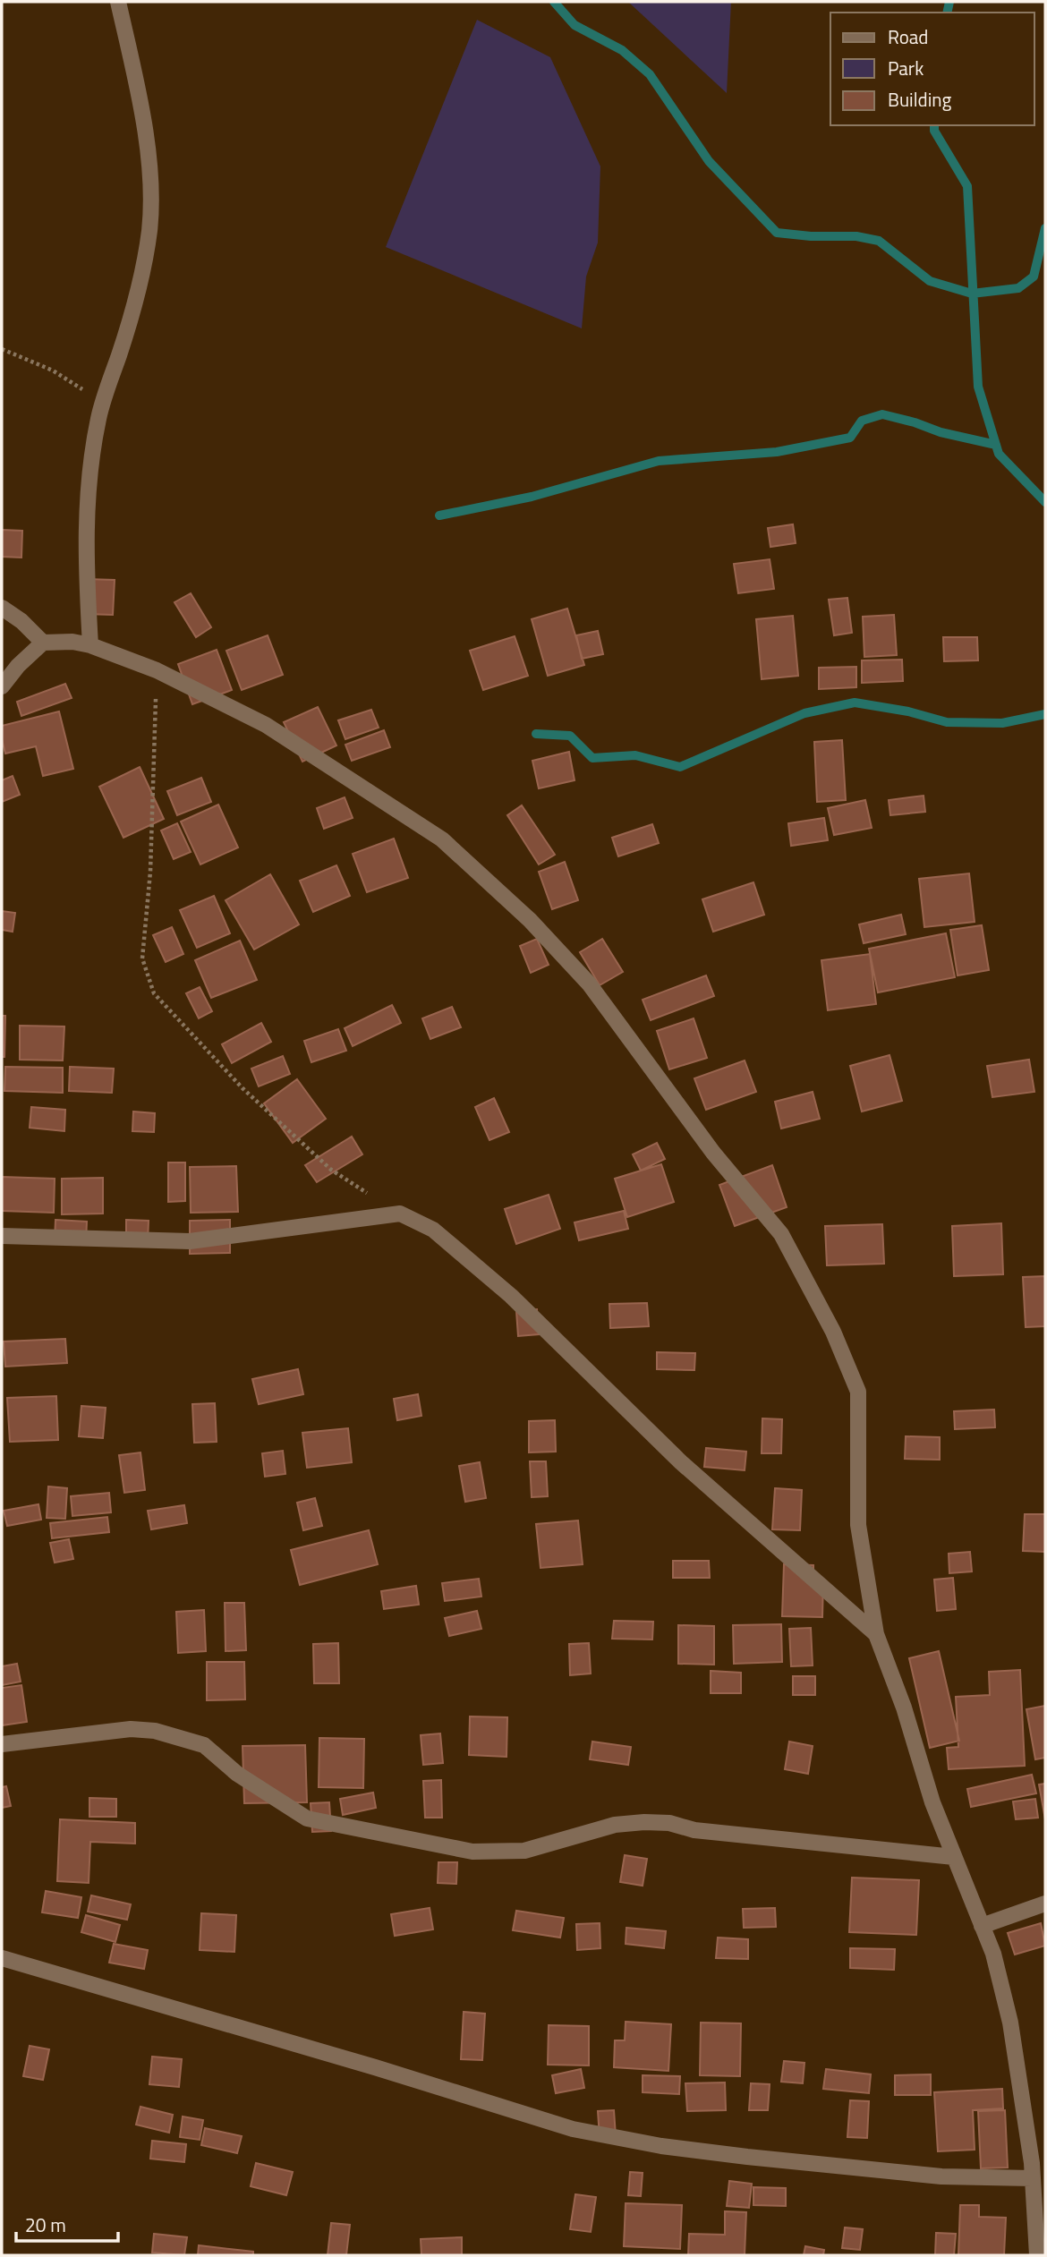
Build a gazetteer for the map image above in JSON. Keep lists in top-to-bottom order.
{
  "legend": ["Road", "Park", "Building"],
  "scale_bar": "20 m"
}
